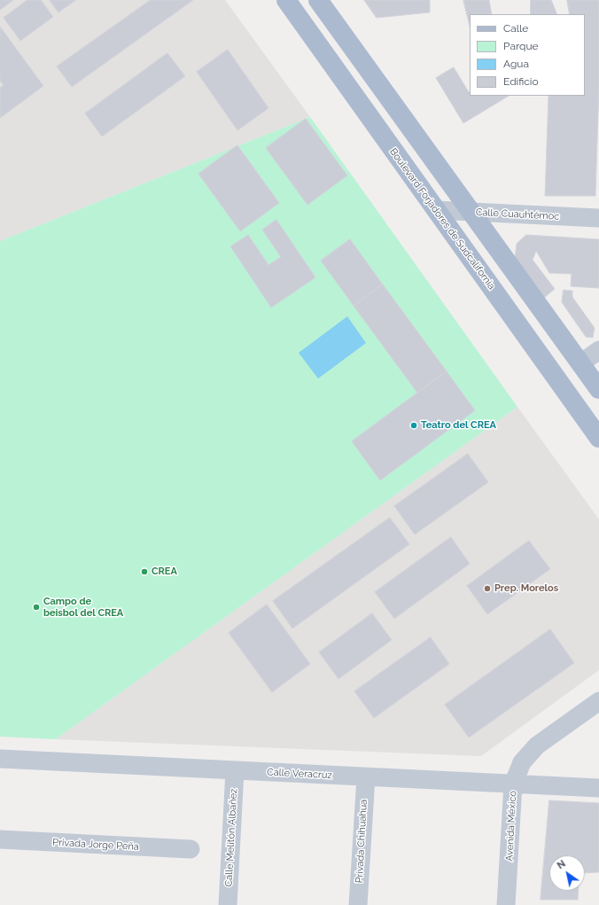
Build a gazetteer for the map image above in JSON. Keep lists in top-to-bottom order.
{
  "streets": {
    "main road": ["Boulevard Forjadores de Sudcalifornia"],
    "street": [
      "Calle Cuauhtémoc",
      "Calle Veracruz",
      "Avenida México",
      "Calle Melitón Albañez",
      "Privada Chihuahua",
      "Privada Jorge Peña"
    ]
  },
  "crossings": [
    ["Calle Cuauhtémoc", "Boulevard Forjadores de Sudcalifornia"],
    ["Calle Veracruz", "Avenida México"],
    ["Calle Veracruz", "Calle Melitón Albañez"],
    ["Calle Veracruz", "Privada Chihuahua"]
  ],
  "places": [
    "Teatro del CREA",
    "CREA",
    "Prep. Morelos",
    "Campo de beisbol del CREA"
  ],
  "legend": [
    "Calle",
    "Parque",
    "Agua",
    "Edificio"
  ],
  "north": "top left"
}
